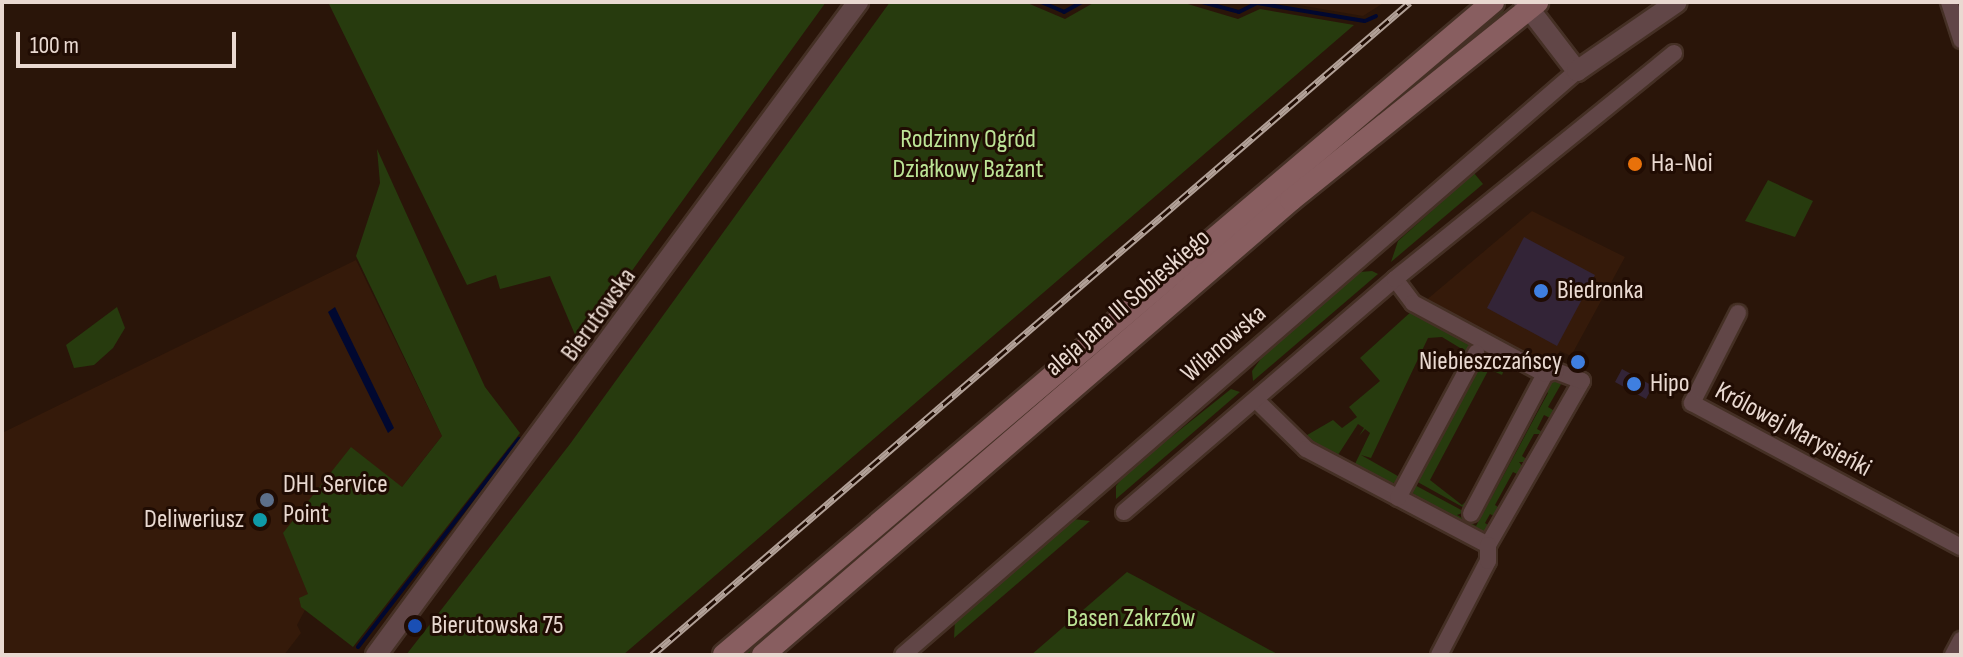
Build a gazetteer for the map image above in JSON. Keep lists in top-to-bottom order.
{
  "streets": {
    "main road": ["aleja Jana III Sobieskiego"],
    "street": ["Bierutowska", "Wilanowska", "Królowej Marysieńki"]
  },
  "parks": ["Rodzinny Ogród Działkowy Bażant", "Basen Zakrzów"],
  "places": [
    "Ha-Noi",
    "Biedronka",
    "Niebieszczańscy",
    "Hipo",
    "DHL Service Point",
    "Deliweriusz",
    "Bierutowska 75"
  ],
  "scale_bar": "100 m"
}
